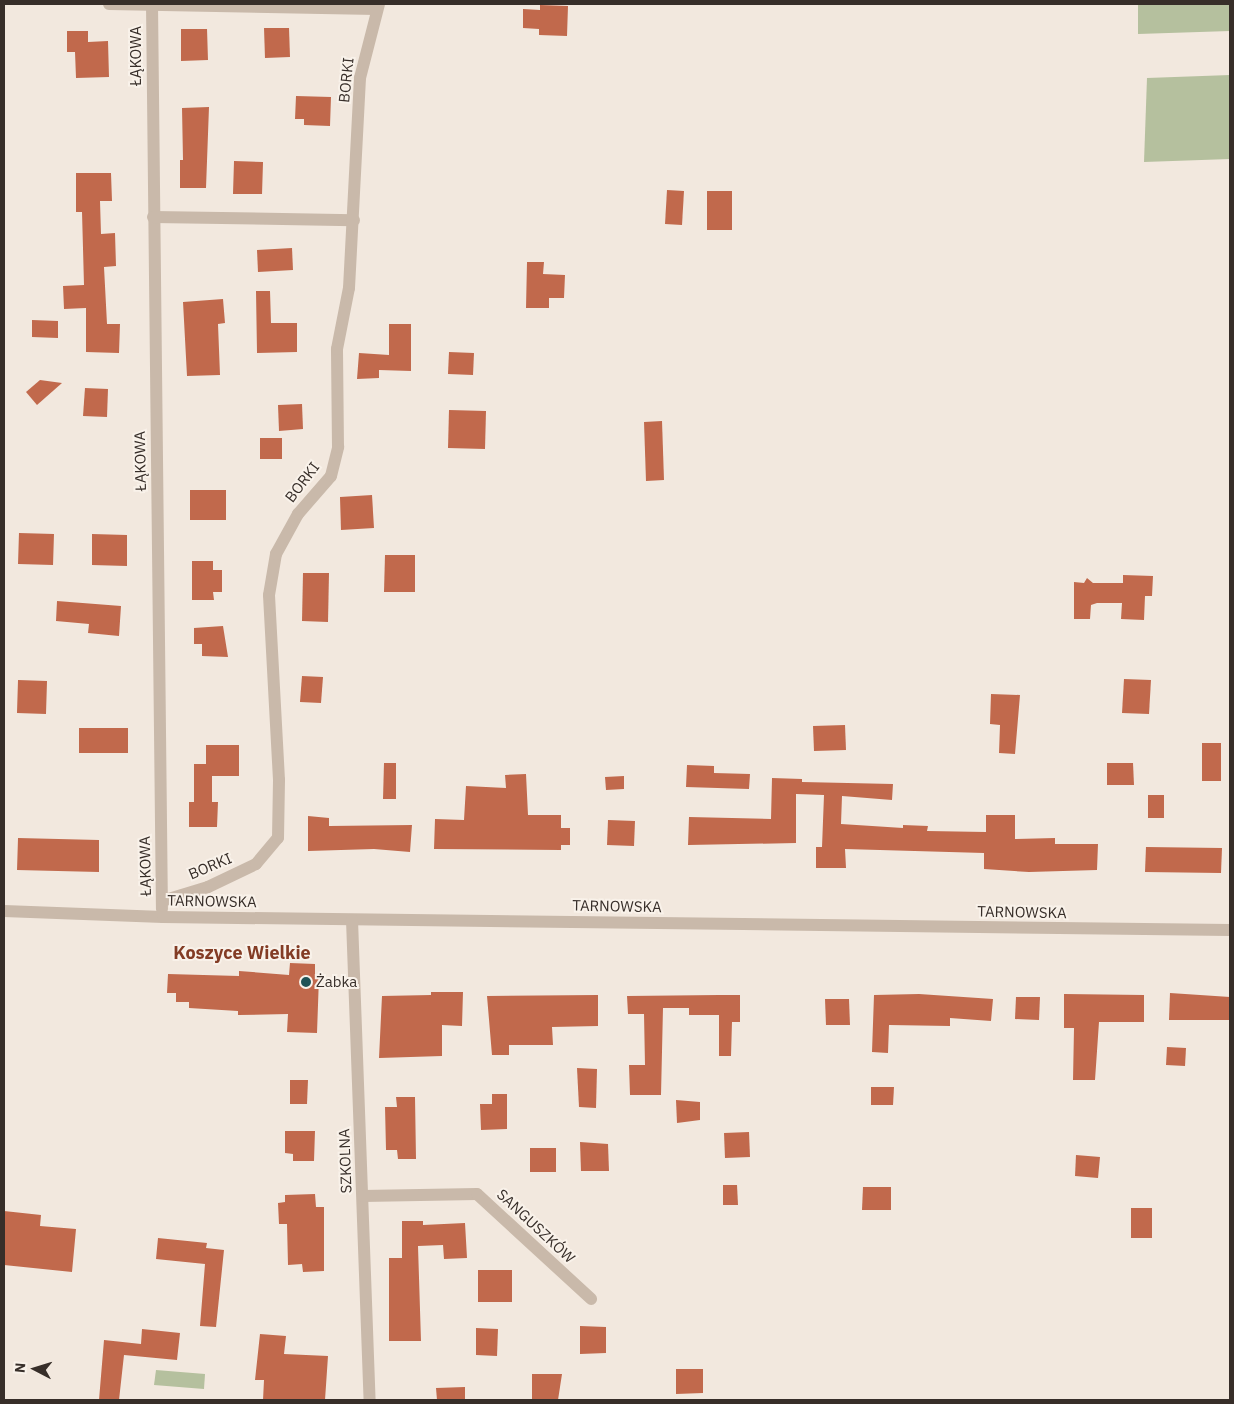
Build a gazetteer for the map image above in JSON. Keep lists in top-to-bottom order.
{
  "streets": {
    "street": [
      "ŁĄKOWA",
      "BORKI",
      "TARNOWSKA",
      "SZKOLNA",
      "SANGUSZKÓW"
    ]
  },
  "crossings": [
    ["ŁĄKOWA", "BORKI"],
    ["ŁĄKOWA", "TARNOWSKA"],
    ["TARNOWSKA", "SZKOLNA"],
    ["SZKOLNA", "SANGUSZKÓW"]
  ],
  "districts": ["Koszyce Wielkie"],
  "places": ["Żabka"],
  "north": "left"
}
